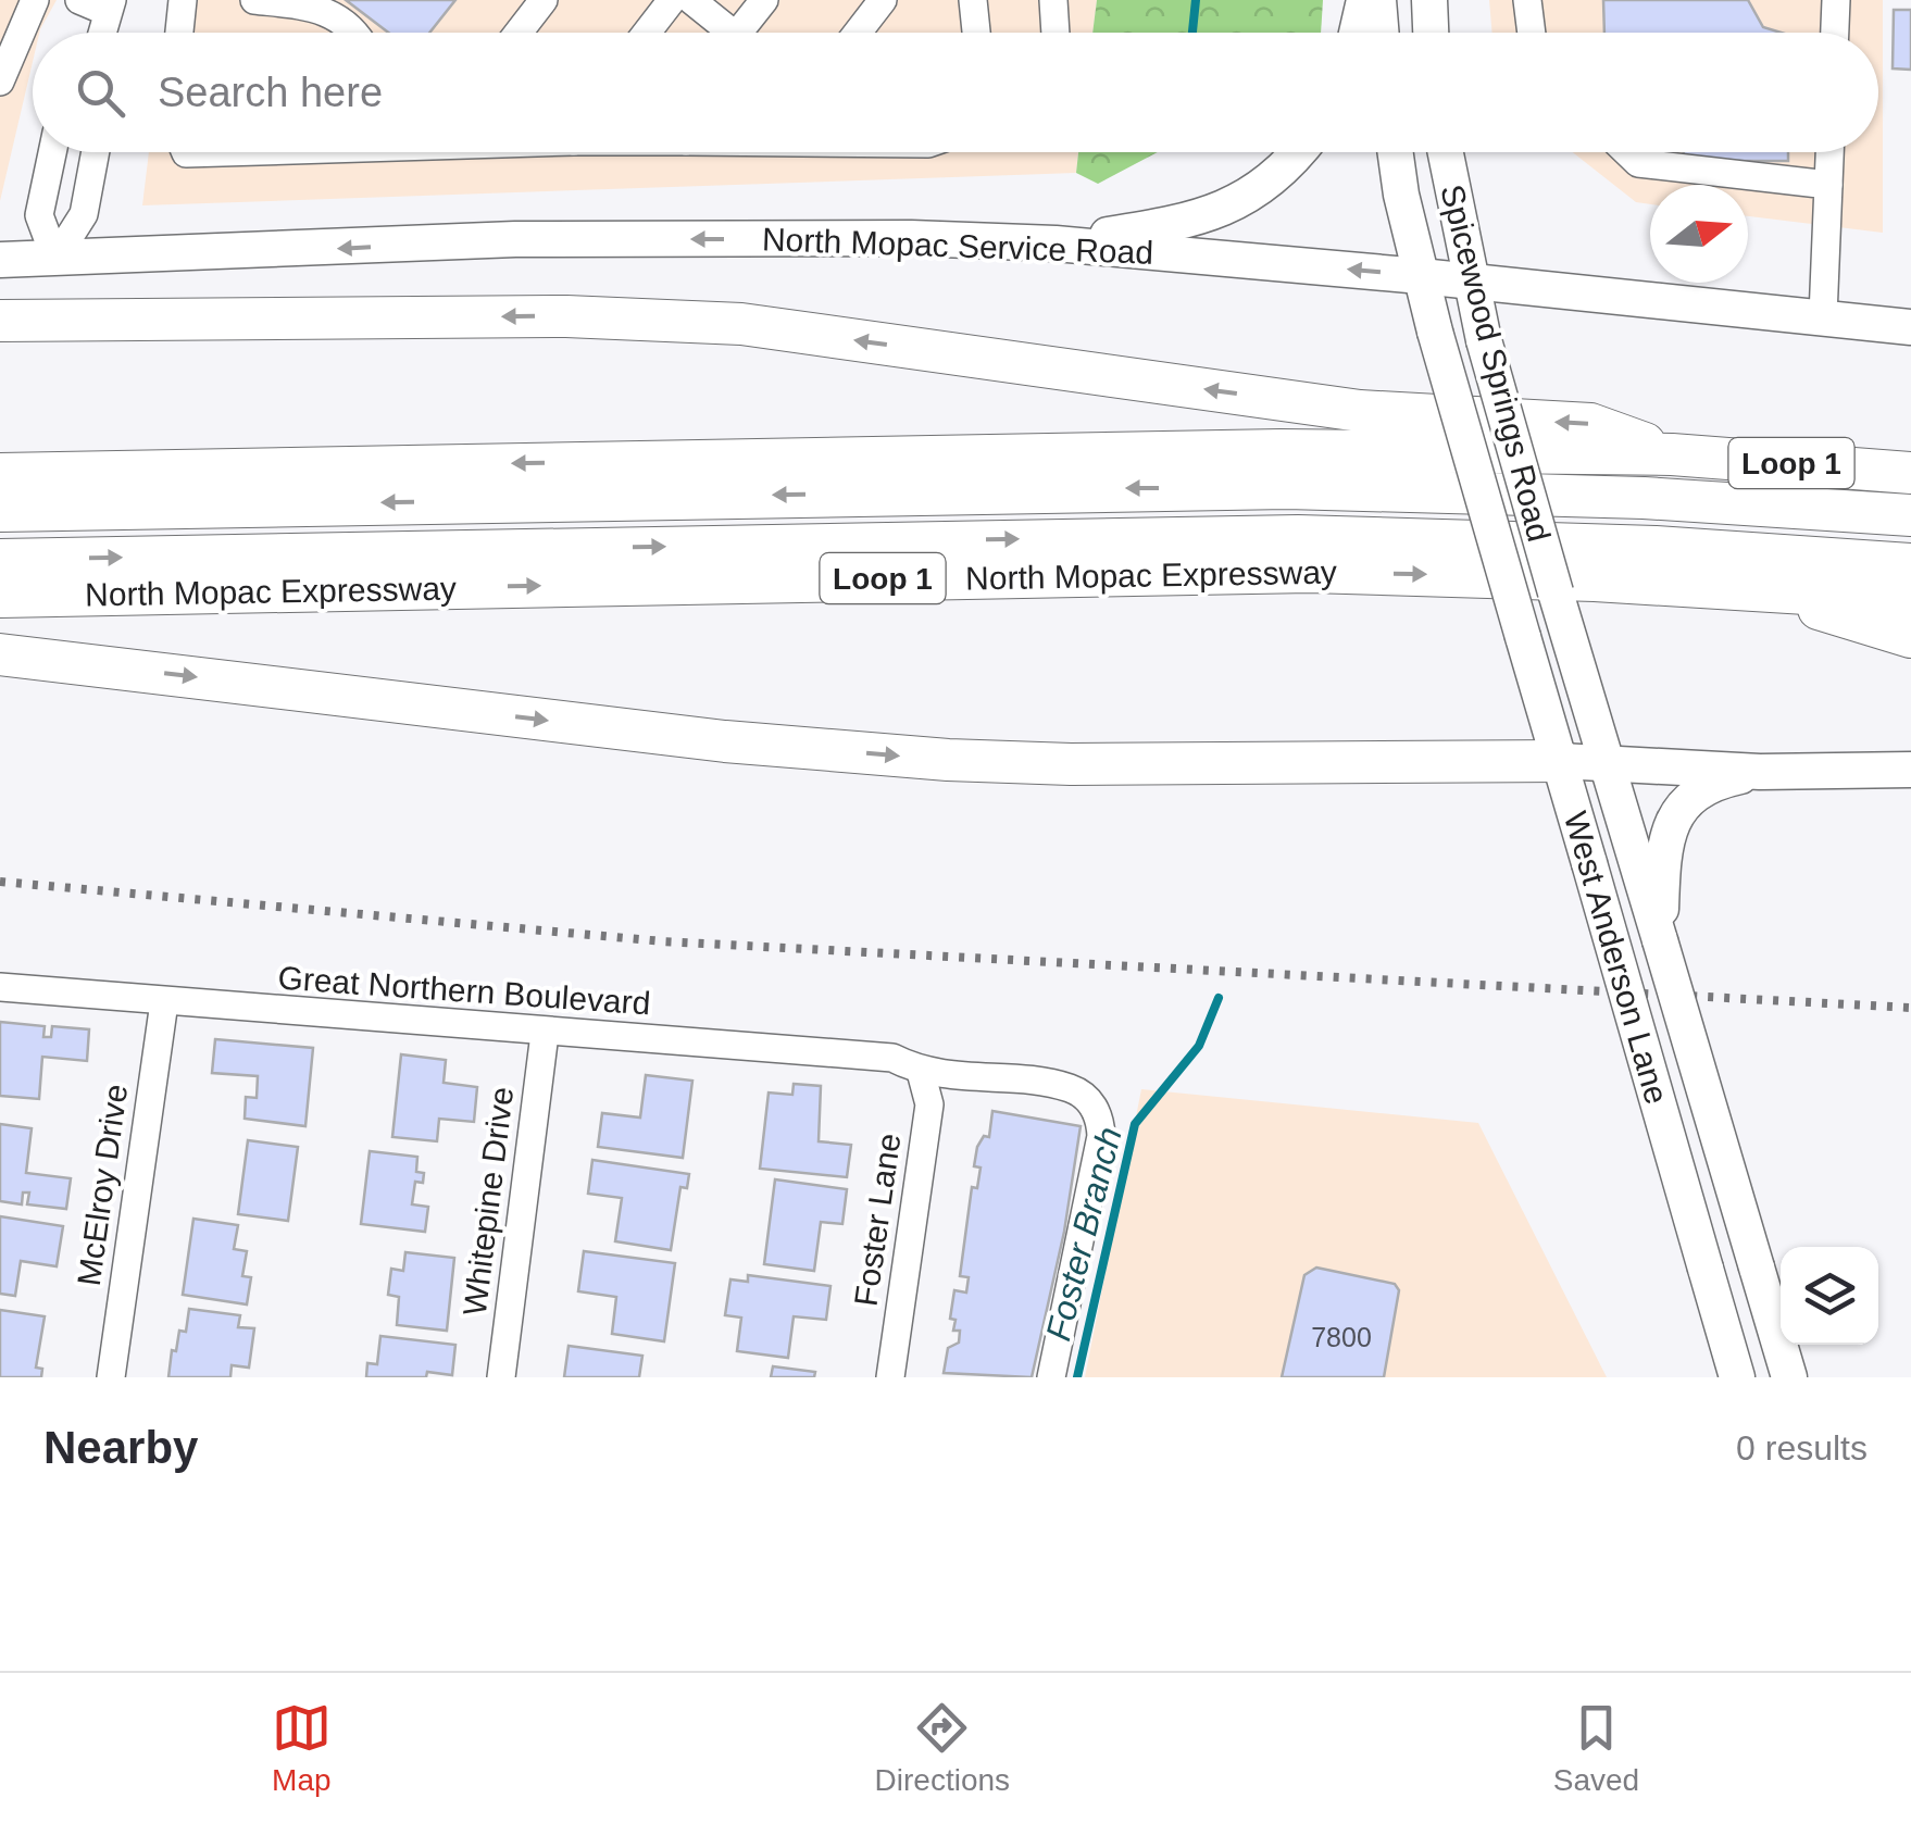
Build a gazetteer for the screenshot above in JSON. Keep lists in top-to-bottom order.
{
  "streets": {
    "highway": ["Loop 1", "North Mopac Expressway"],
    "main road": ["North Mopac Service Road", "Spicewood Springs Road", "West Anderson Lane"],
    "street": [
      "Great Northern Boulevard",
      "McElroy Drive",
      "Whitepine Drive",
      "Foster Lane"
    ]
  },
  "crossings": [
    ["North Mopac Service Road", "Spicewood Springs Road"],
    ["Spicewood Springs Road", "West Anderson Lane"],
    ["Great Northern Boulevard", "McElroy Drive"],
    ["Great Northern Boulevard", "Whitepine Drive"],
    ["Great Northern Boulevard", "Foster Lane"]
  ],
  "one_way": ["North Mopac Service Road"],
  "water": ["Foster Branch"],
  "house_numbers": ["7800"],
  "north": "right",
  "page": {
    "search": "Search here",
    "heading": ["Nearby", "0 results"],
    "nav": ["Map", "Directions", "Saved"]
  }
}
